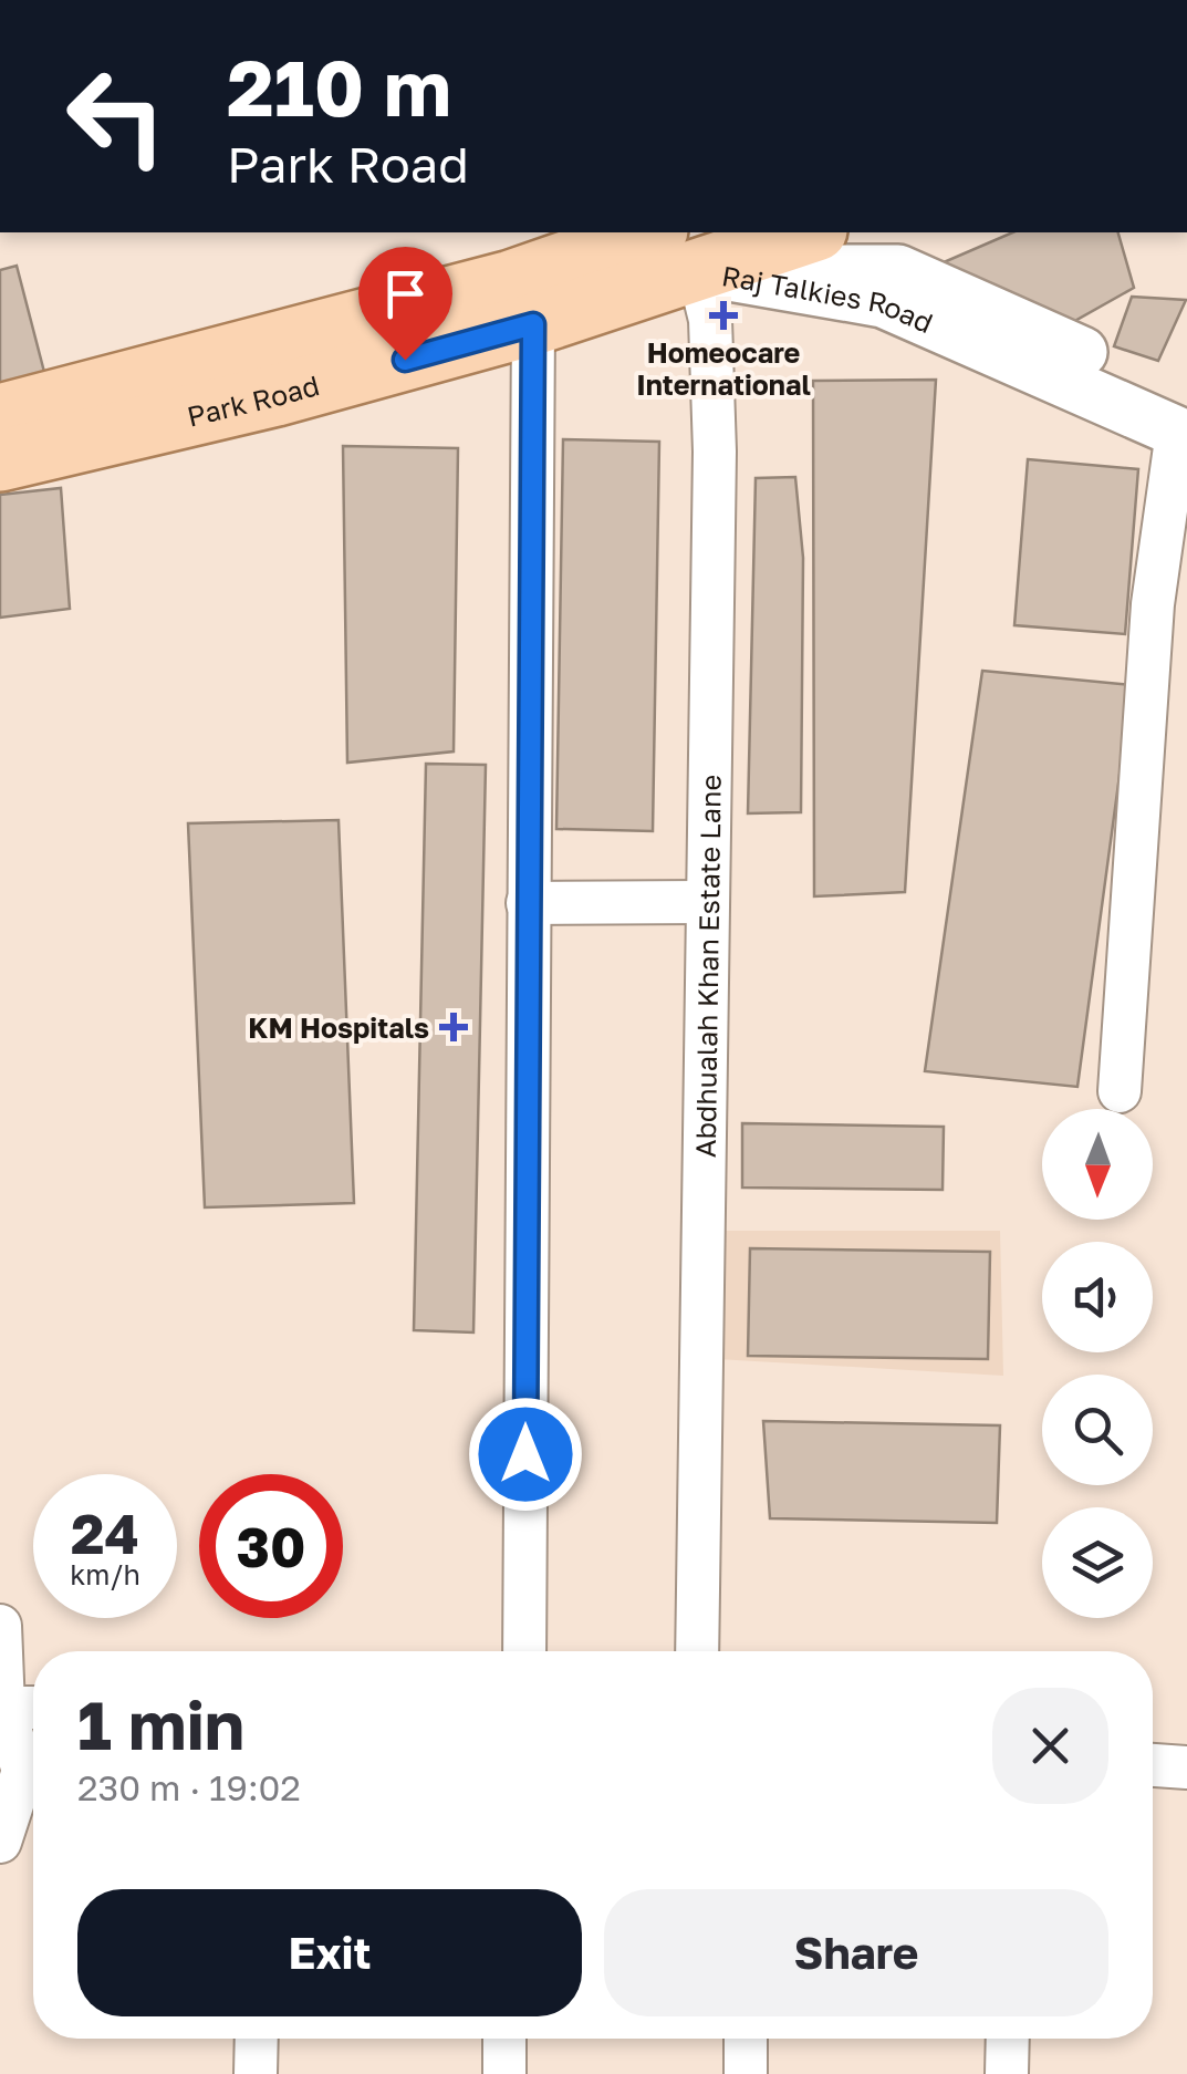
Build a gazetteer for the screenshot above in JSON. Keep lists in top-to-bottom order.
{
  "streets": {
    "main road": ["Park Road"],
    "street": ["Raj Talkies Road", "Abdhualah Khan Estate Lane"]
  },
  "crossings": [
    ["Raj Talkies Road", "Park Road"],
    ["Raj Talkies Road", "Abdhualah Khan Estate Lane"],
    ["Park Road", "Abdhualah Khan Estate Lane"]
  ],
  "places": {
    "health": ["Homeocare International", "KM Hospitals"]
  },
  "north": "bottom",
  "page": {
    "turn": ["210 m", "Park Road"],
    "speed": "24 km/h",
    "limit": "30",
    "heading": ["1 min", "230 m · 19:02"],
    "buttons": ["Exit", "Share"]
  }
}
